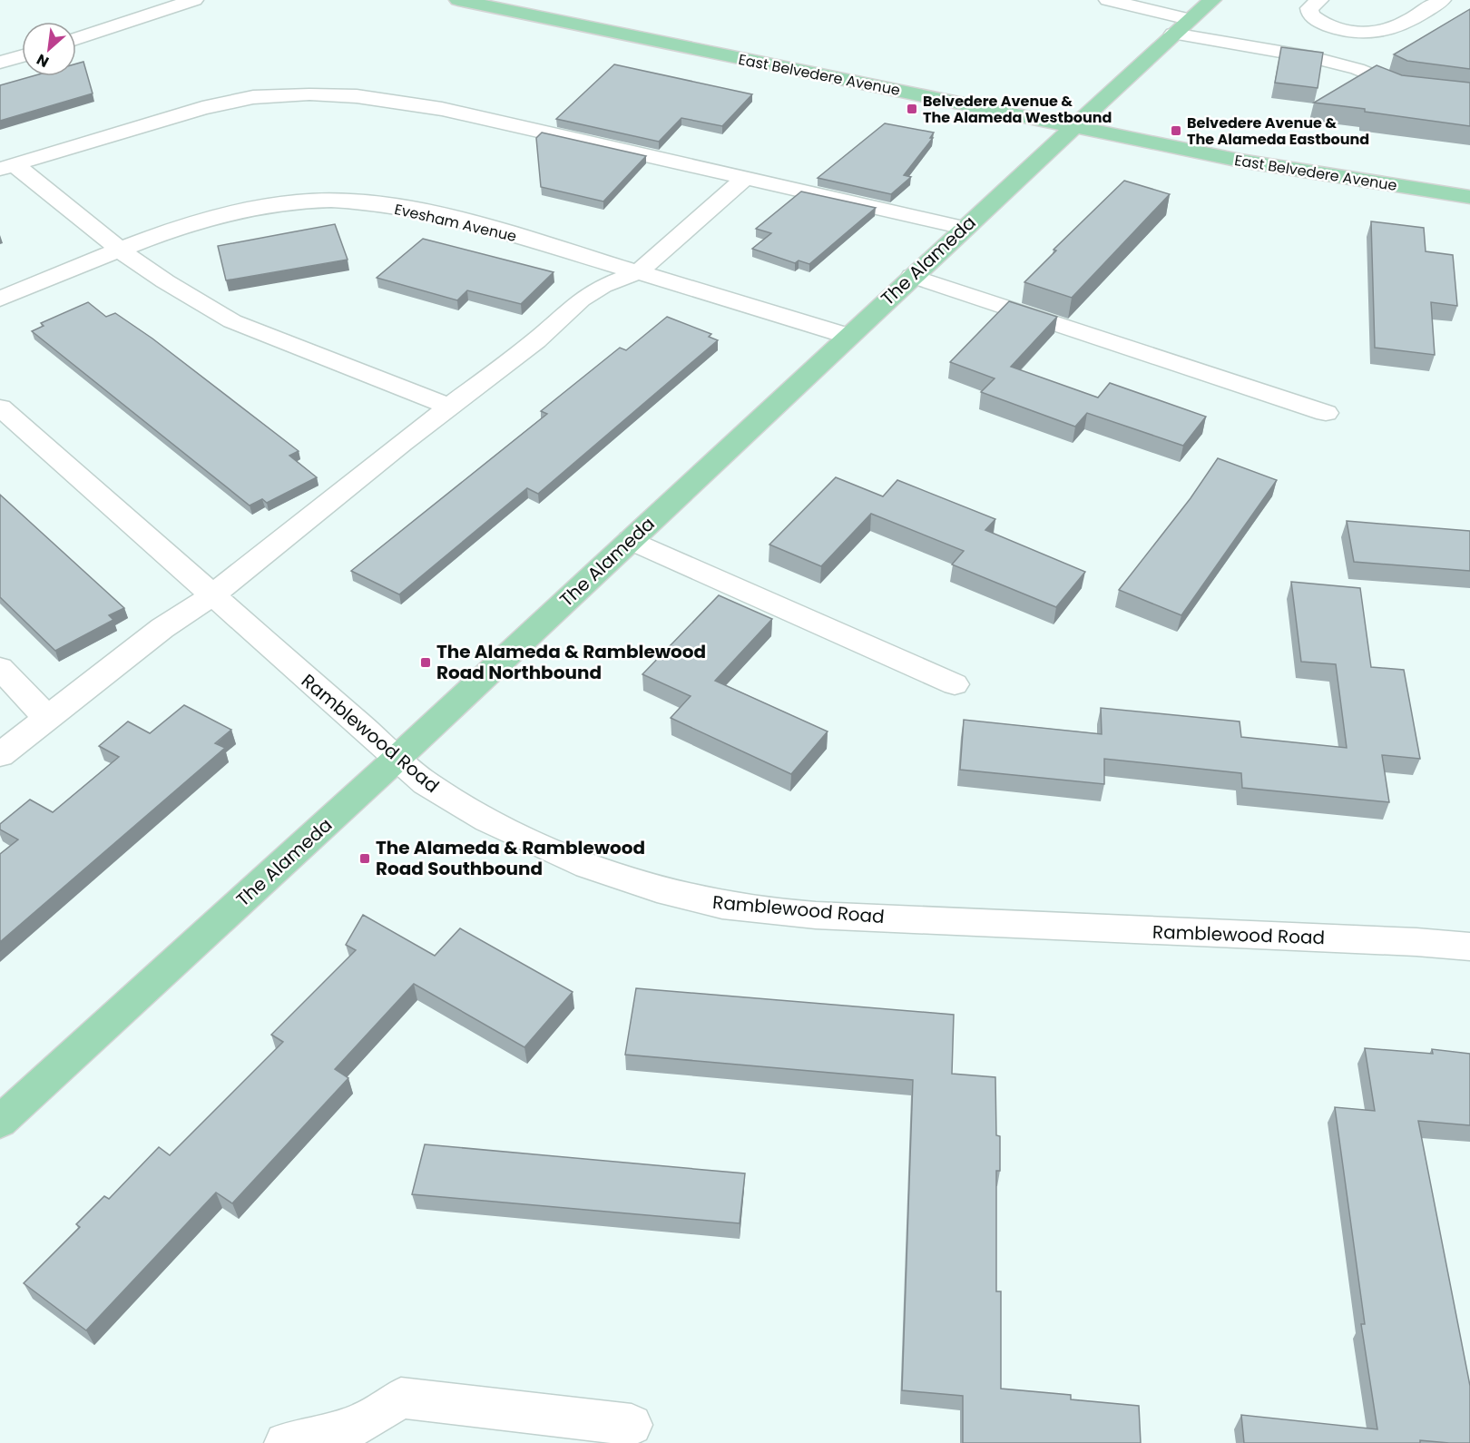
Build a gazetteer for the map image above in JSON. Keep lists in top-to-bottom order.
{
  "streets": {
    "main road": ["East Belvedere Avenue", "The Alameda"],
    "street": ["Evesham Avenue", "Ramblewood Road"]
  },
  "crossings": [
    ["East Belvedere Avenue", "The Alameda"],
    ["Evesham Avenue", "The Alameda"],
    ["The Alameda", "Ramblewood Road"]
  ],
  "places": {
    "transit": [
      "Belvedere Avenue & The Alameda Westbound",
      "Belvedere Avenue & The Alameda Eastbound",
      "The Alameda & Ramblewood Road Northbound",
      "The Alameda & Ramblewood Road Southbound"
    ]
  },
  "north": "bottom left"
}
